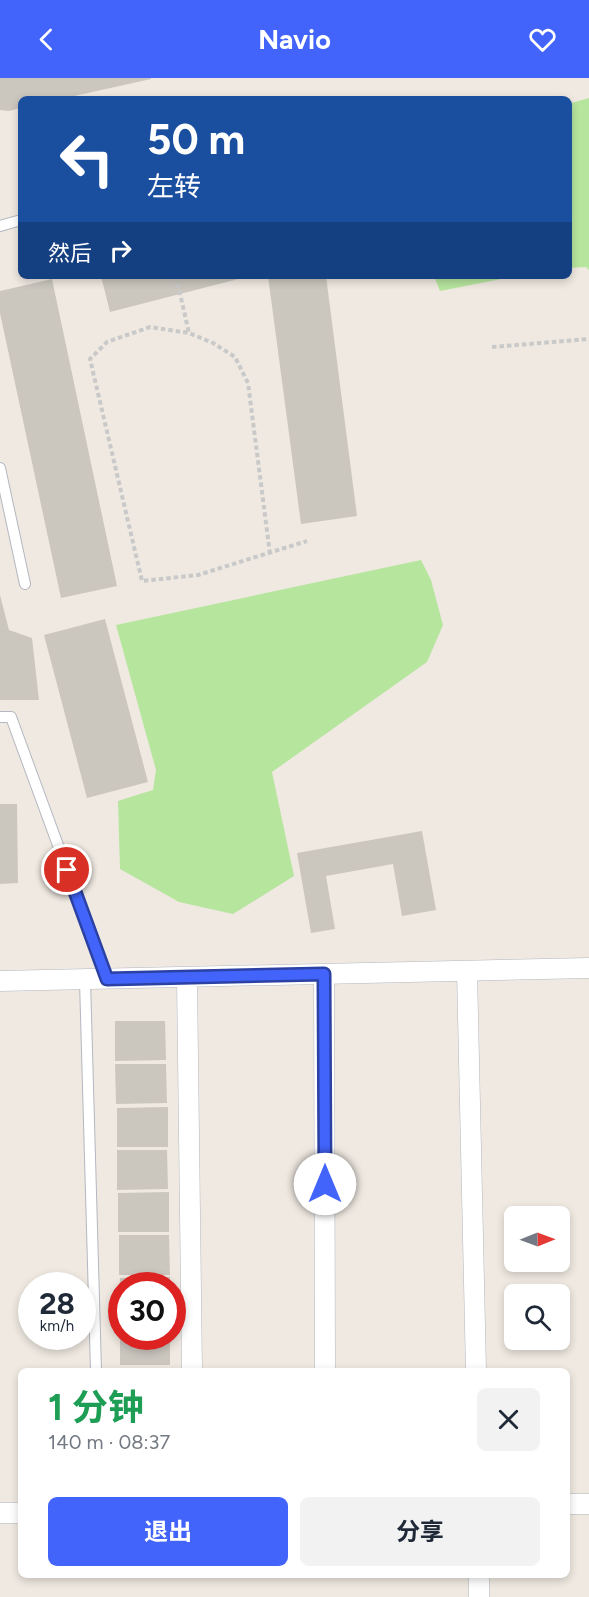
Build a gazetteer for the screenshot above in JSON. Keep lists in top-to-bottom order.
{
  "north": "right",
  "page": {
    "header": "Navio",
    "turn": ["50 m", "左转"],
    "then": "然后",
    "speed": "28 km/h",
    "limit": "30",
    "heading": ["1 分钟", "140 m · 08:37"],
    "buttons": ["退出", "分享"]
  }
}
